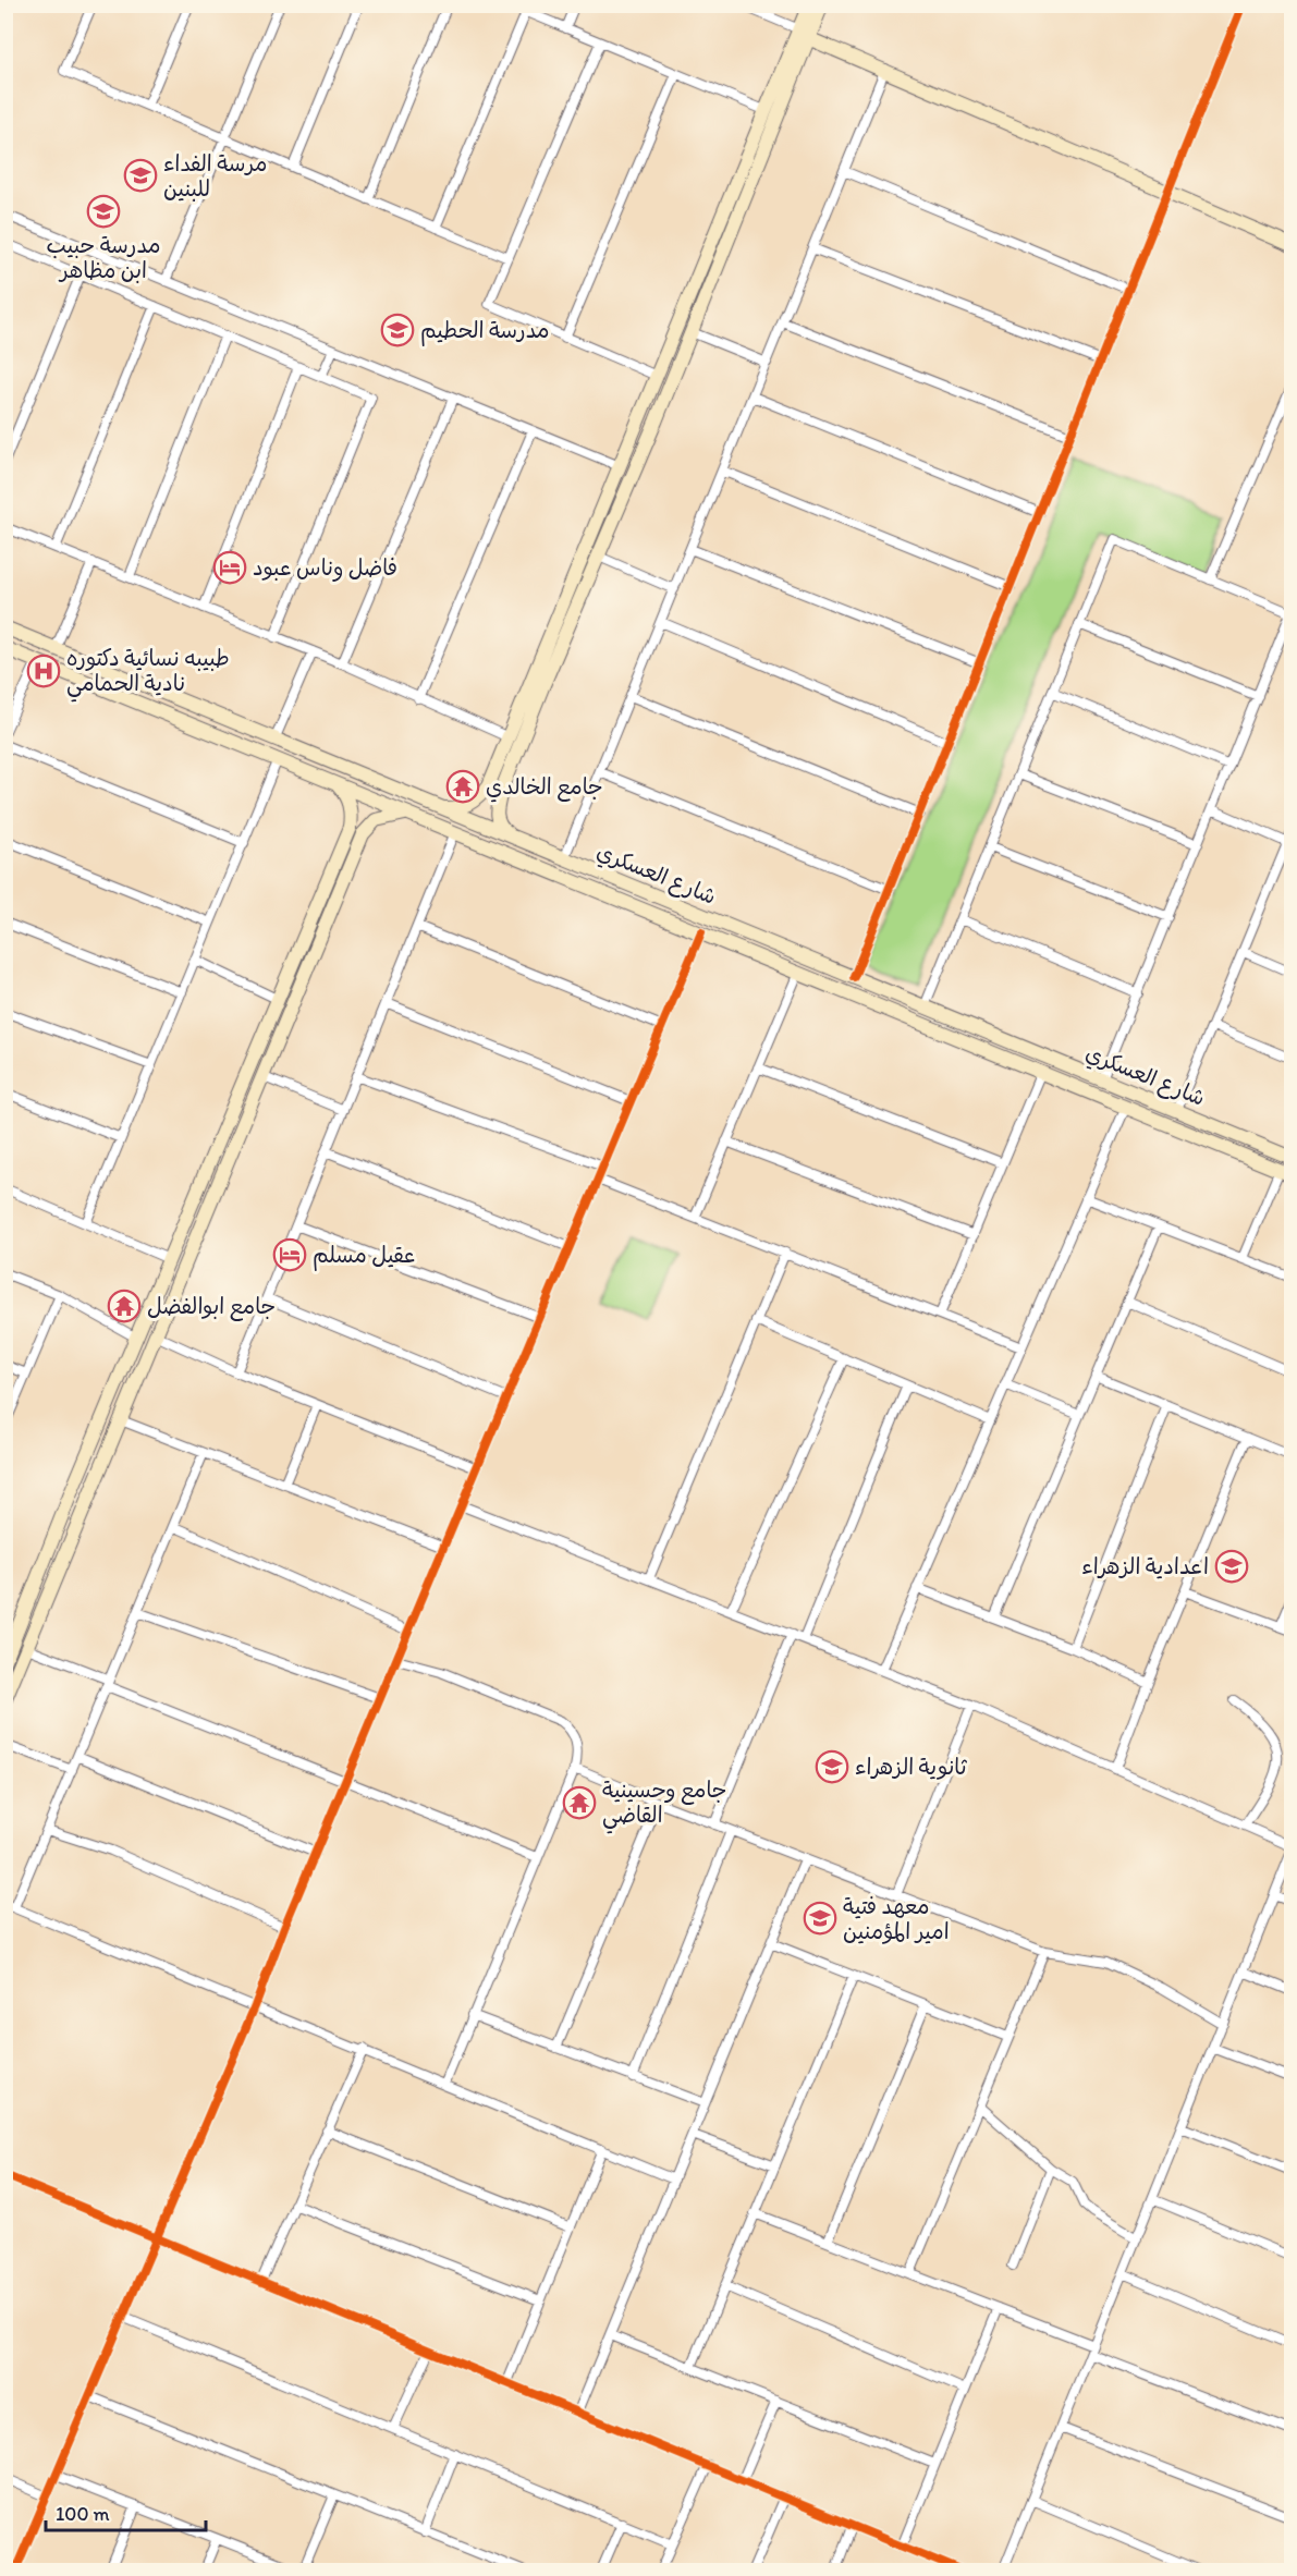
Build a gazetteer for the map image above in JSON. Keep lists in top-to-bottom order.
{
  "streets": {
    "street": ["شارع العسكري"]
  },
  "places": {
    "school or university": [
      "مرسة الفداء للبنين",
      "مدرسة حبيب ابن مظاهر",
      "مدرسة الحطيم",
      "اعدادية الزهراء",
      "ثانوية الزهراء",
      "معهد فتية امير المؤمنين"
    ],
    "hotel": ["فاضل وناس عبود", "عقيل مسلم"],
    "hospital": ["طبيبه نسائية دكتوره نادية الحمامي"],
    "temple": ["جامع الخالدي", "جامع ابوالفضل", "جامع وحسينية القاضي"]
  },
  "scale_bar": "100 m"
}
